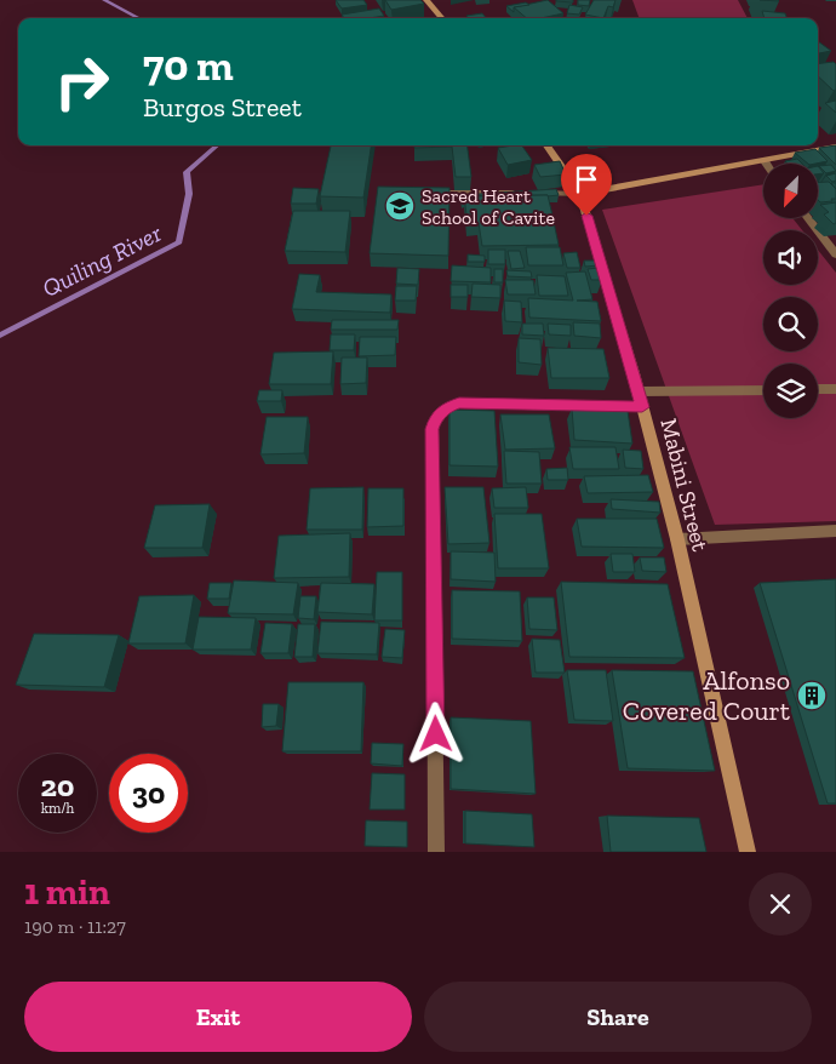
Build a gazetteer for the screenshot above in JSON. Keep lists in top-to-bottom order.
{
  "streets": {
    "main road": ["Mabini Street"]
  },
  "water": ["Quiling River"],
  "places": {
    "school or university": ["Sacred Heart School of Cavite"],
    "building": ["Alfonso Covered Court"]
  },
  "north": "bottom left",
  "page": {
    "turn": ["70 m", "Burgos Street"],
    "speed": "20 km/h",
    "limit": "30",
    "heading": ["1 min", "190 m · 11:27"],
    "buttons": ["Exit", "Share"]
  }
}
